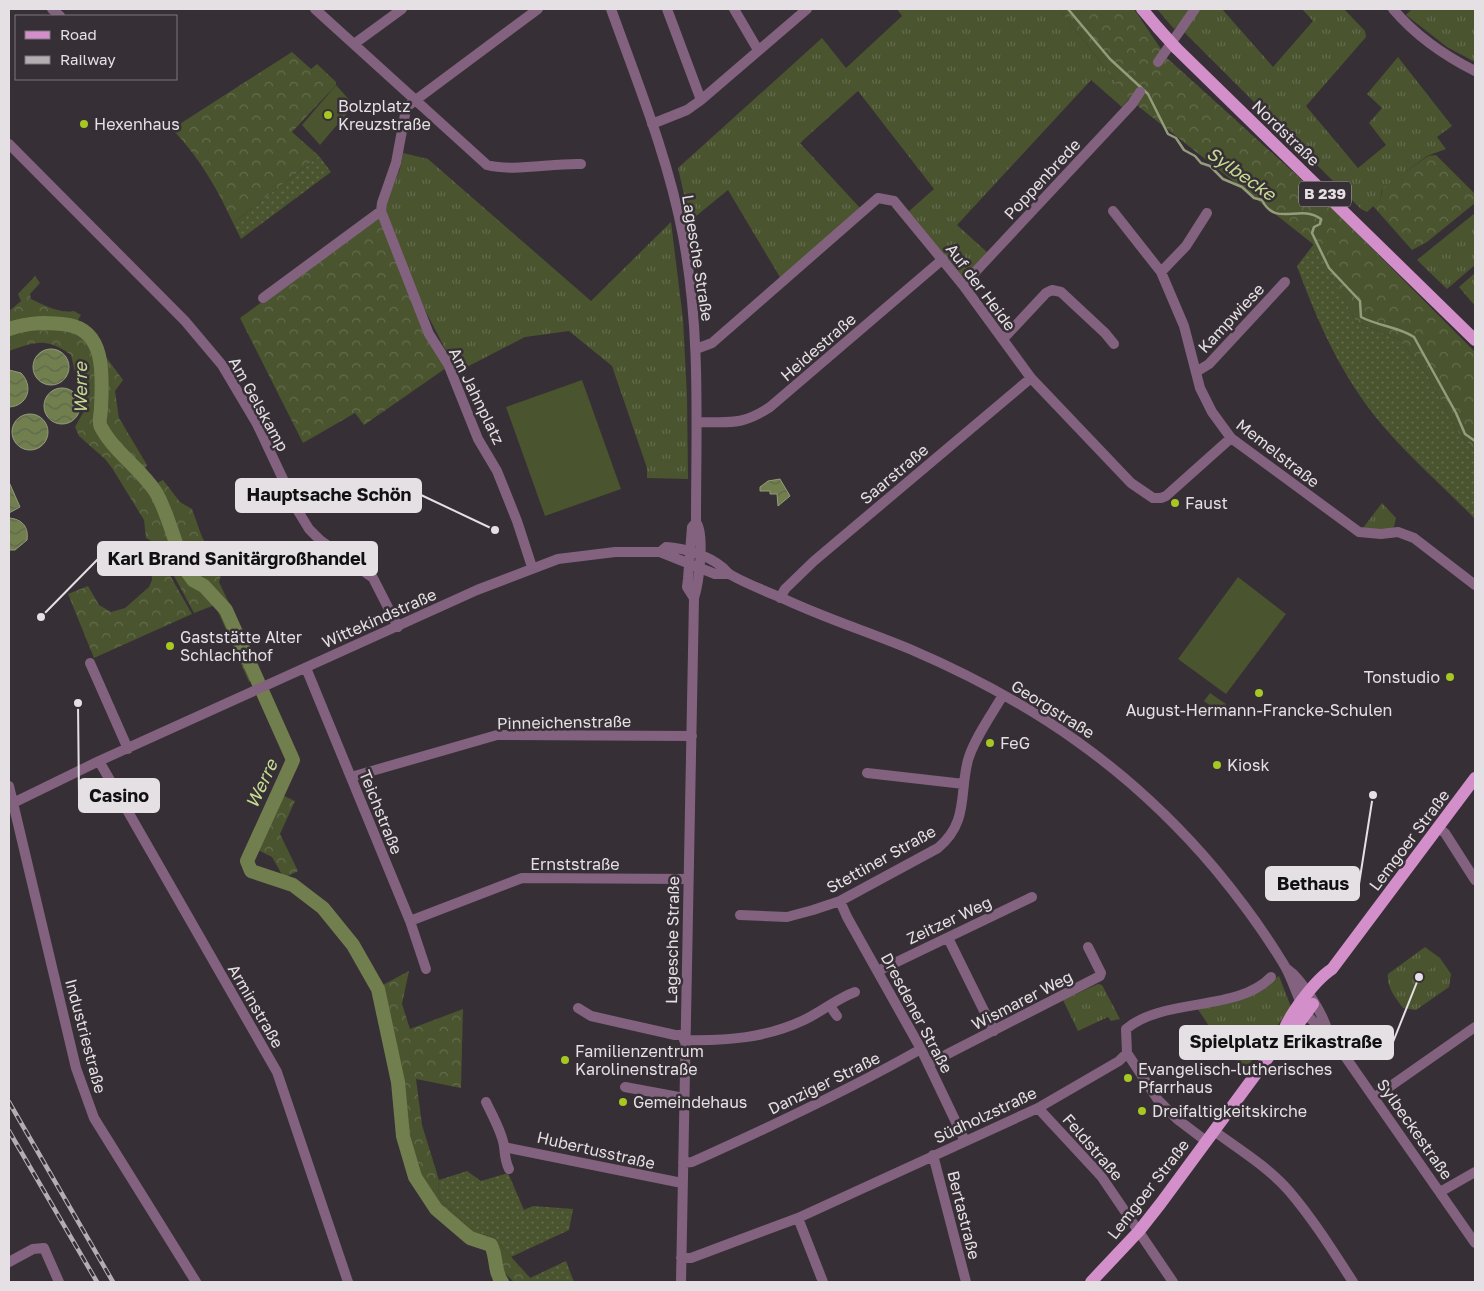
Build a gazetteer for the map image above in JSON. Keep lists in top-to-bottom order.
{
  "streets": {
    "main road": ["Nordstraße", "B 239", "Lemgoer Straße"],
    "street": [
      "Poppenbrede",
      "Lagesche Straße",
      "Auf der Heide",
      "Kampwiese",
      "Heidestraße",
      "Am Jahnplatz",
      "Am Gelskamp",
      "Memelstraße",
      "Saarstraße",
      "Wittekindstraße",
      "Georgstraße",
      "Pinneichenstraße",
      "Teichstraße",
      "Stettiner Straße",
      "Ernststraße",
      "Zeitzer Weg",
      "Wismarer Weg",
      "Arminstraße",
      "Dresdener Straße",
      "Industriestraße",
      "Danziger Straße",
      "Südholzstraße",
      "Sylbeckestraße",
      "Feldstraße",
      "Hubertusstraße",
      "Bertastraße"
    ]
  },
  "crossings": [
    ["Poppenbrede", "Auf der Heide"],
    ["Lagesche Straße", "Auf der Heide"],
    ["Lagesche Straße", "Heidestraße"],
    ["Lagesche Straße", "Wittekindstraße"],
    ["Lagesche Straße", "Georgstraße"],
    ["Lagesche Straße", "Pinneichenstraße"],
    ["Lagesche Straße", "Ernststraße"],
    ["Lagesche Straße", "Danziger Straße"],
    ["Lagesche Straße", "Südholzstraße"],
    ["Lagesche Straße", "Hubertusstraße"],
    ["Auf der Heide", "Heidestraße"],
    ["Auf der Heide", "Memelstraße"],
    ["Auf der Heide", "Saarstraße"],
    ["Kampwiese", "Memelstraße"],
    ["Am Jahnplatz", "Wittekindstraße"],
    ["Am Gelskamp", "Wittekindstraße"],
    ["Saarstraße", "Georgstraße"],
    ["Wittekindstraße", "Georgstraße"],
    ["Wittekindstraße", "Teichstraße"],
    ["Wittekindstraße", "Arminstraße"],
    ["Wittekindstraße", "Industriestraße"],
    ["Georgstraße", "Lemgoer Straße"],
    ["Georgstraße", "Stettiner Straße"],
    ["Georgstraße", "Sylbeckestraße"],
    ["Pinneichenstraße", "Teichstraße"],
    ["Teichstraße", "Ernststraße"],
    ["Lemgoer Straße", "Sylbeckestraße"],
    ["Lemgoer Straße", "Feldstraße"],
    ["Stettiner Straße", "Dresdener Straße"],
    ["Zeitzer Weg", "Dresdener Straße"],
    ["Wismarer Weg", "Dresdener Straße"],
    ["Dresdener Straße", "Danziger Straße"],
    ["Dresdener Straße", "Südholzstraße"],
    ["Südholzstraße", "Feldstraße"],
    ["Südholzstraße", "Bertastraße"]
  ],
  "water": ["Sylbecke", "Werre"],
  "places": [
    "Bolzplatz Kreuzstraße",
    "Hexenhaus",
    "Faust",
    "Hauptsache Schön",
    "Karl Brand Sanitärgroßhandel",
    "Gaststätte Alter Schlachthof",
    "Tonstudio",
    "August-Hermann-Francke-Schulen",
    "Casino",
    "FeG",
    "Kiosk",
    "Bethaus",
    "Spielplatz Erikastraße",
    "Familienzentrum Karolinenstraße",
    "Evangelisch-lutherisches Pfarrhaus",
    "Gemeindehaus",
    "Dreifaltigkeitskirche"
  ],
  "legend": ["Road", "Railway"]
}
